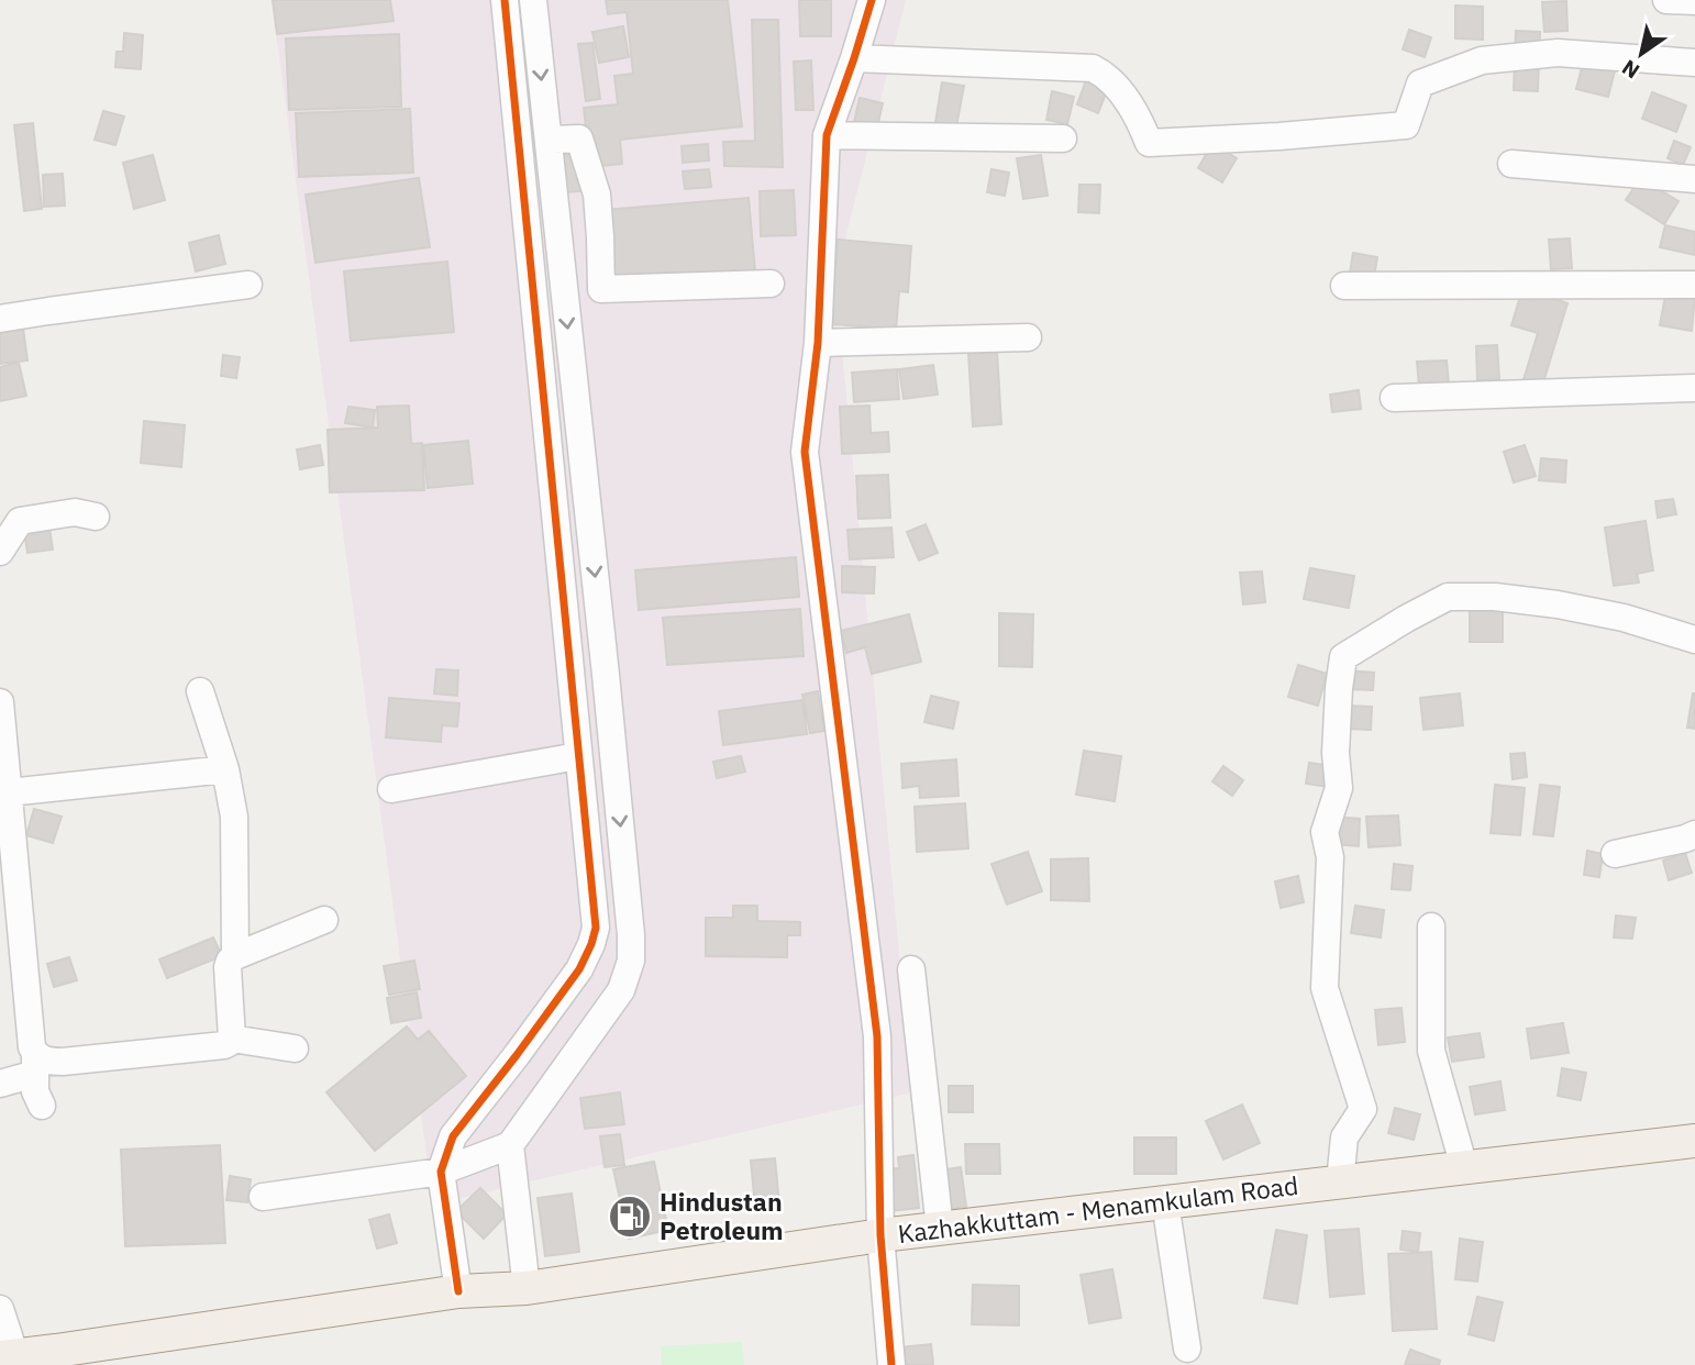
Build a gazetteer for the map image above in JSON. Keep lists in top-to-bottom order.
{
  "streets": {
    "main road": ["Kazhakkuttam - Menamkulam Road"]
  },
  "places": {
    "fuel station": ["Hindustan Petroleum"]
  },
  "north": "bottom left"
}
